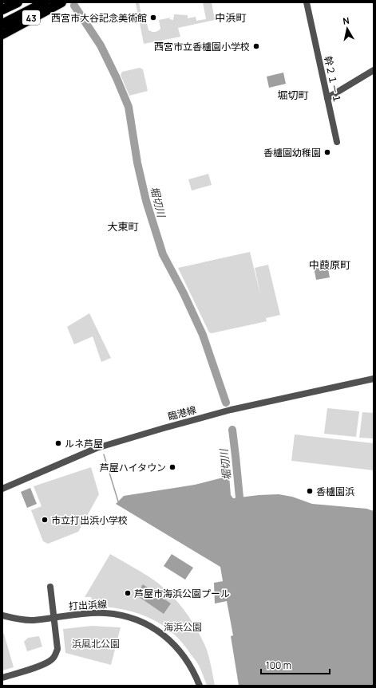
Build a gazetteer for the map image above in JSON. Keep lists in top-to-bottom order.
{
  "streets": {
    "highway": ["43"],
    "street": ["幹２１－１", "臨港線", "打出浜線"]
  },
  "districts": [
    "中浜町",
    "堀切町",
    "大東町",
    "中葭原町"
  ],
  "water": ["堀切川"],
  "parks": ["海浜公園", "浜風北公園"],
  "places": [
    "西宮市大谷記念美術館",
    "西宮市立香櫨園小学校",
    "香櫨園幼稚園",
    "ルネ芦屋",
    "芦屋ハイタウン",
    "香櫨園浜",
    "市立打出浜小学校",
    "芦屋市海浜公園プール"
  ],
  "scale_bar": "100 m",
  "north": "top"
}
